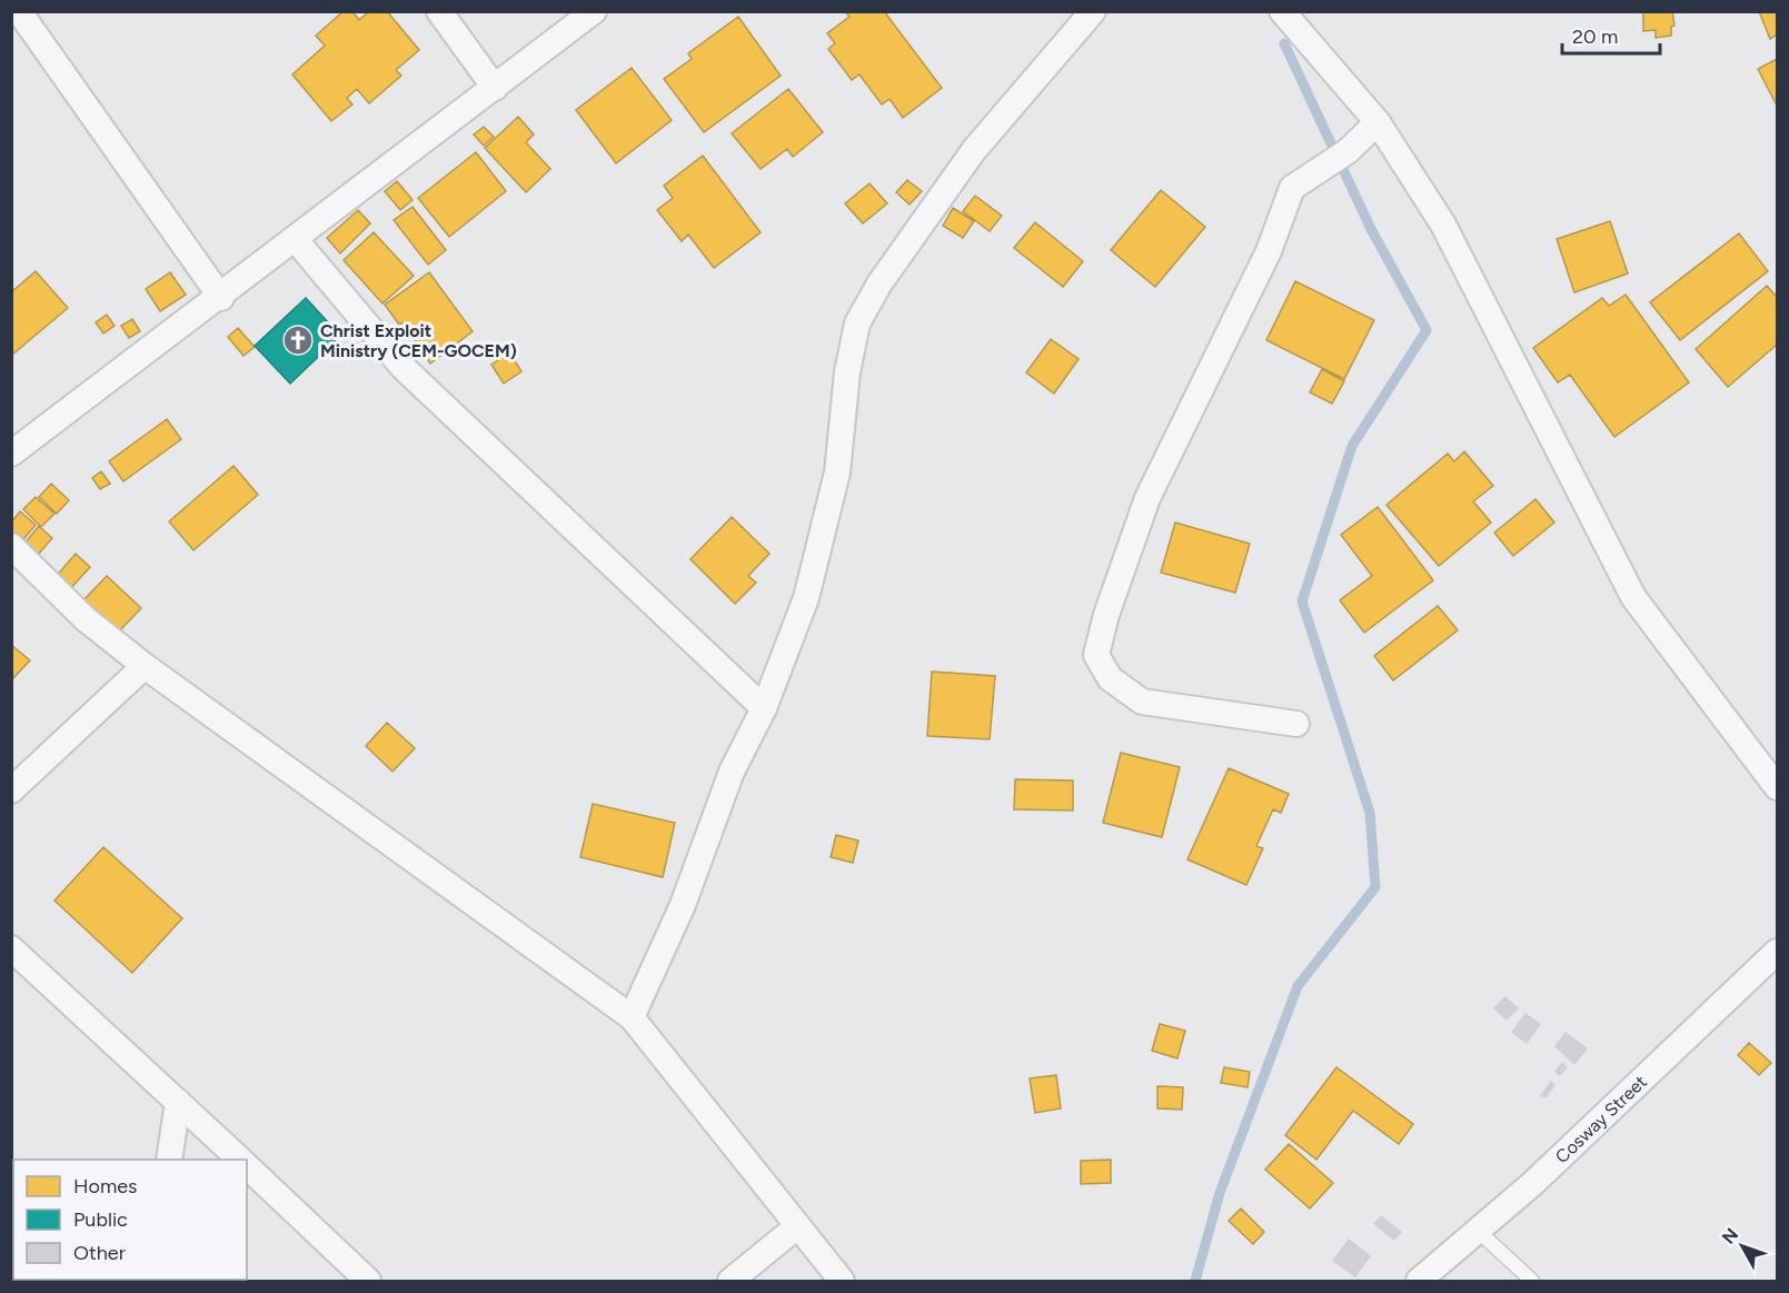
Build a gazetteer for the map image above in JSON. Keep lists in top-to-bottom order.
{
  "streets": {
    "street": ["Cosway Street"]
  },
  "places": {
    "church": ["Christ Exploit Ministry (CEM-GOCEM)"]
  },
  "legend": ["Homes", "Public", "Other"],
  "scale_bar": "20 m",
  "north": "top left"
}
